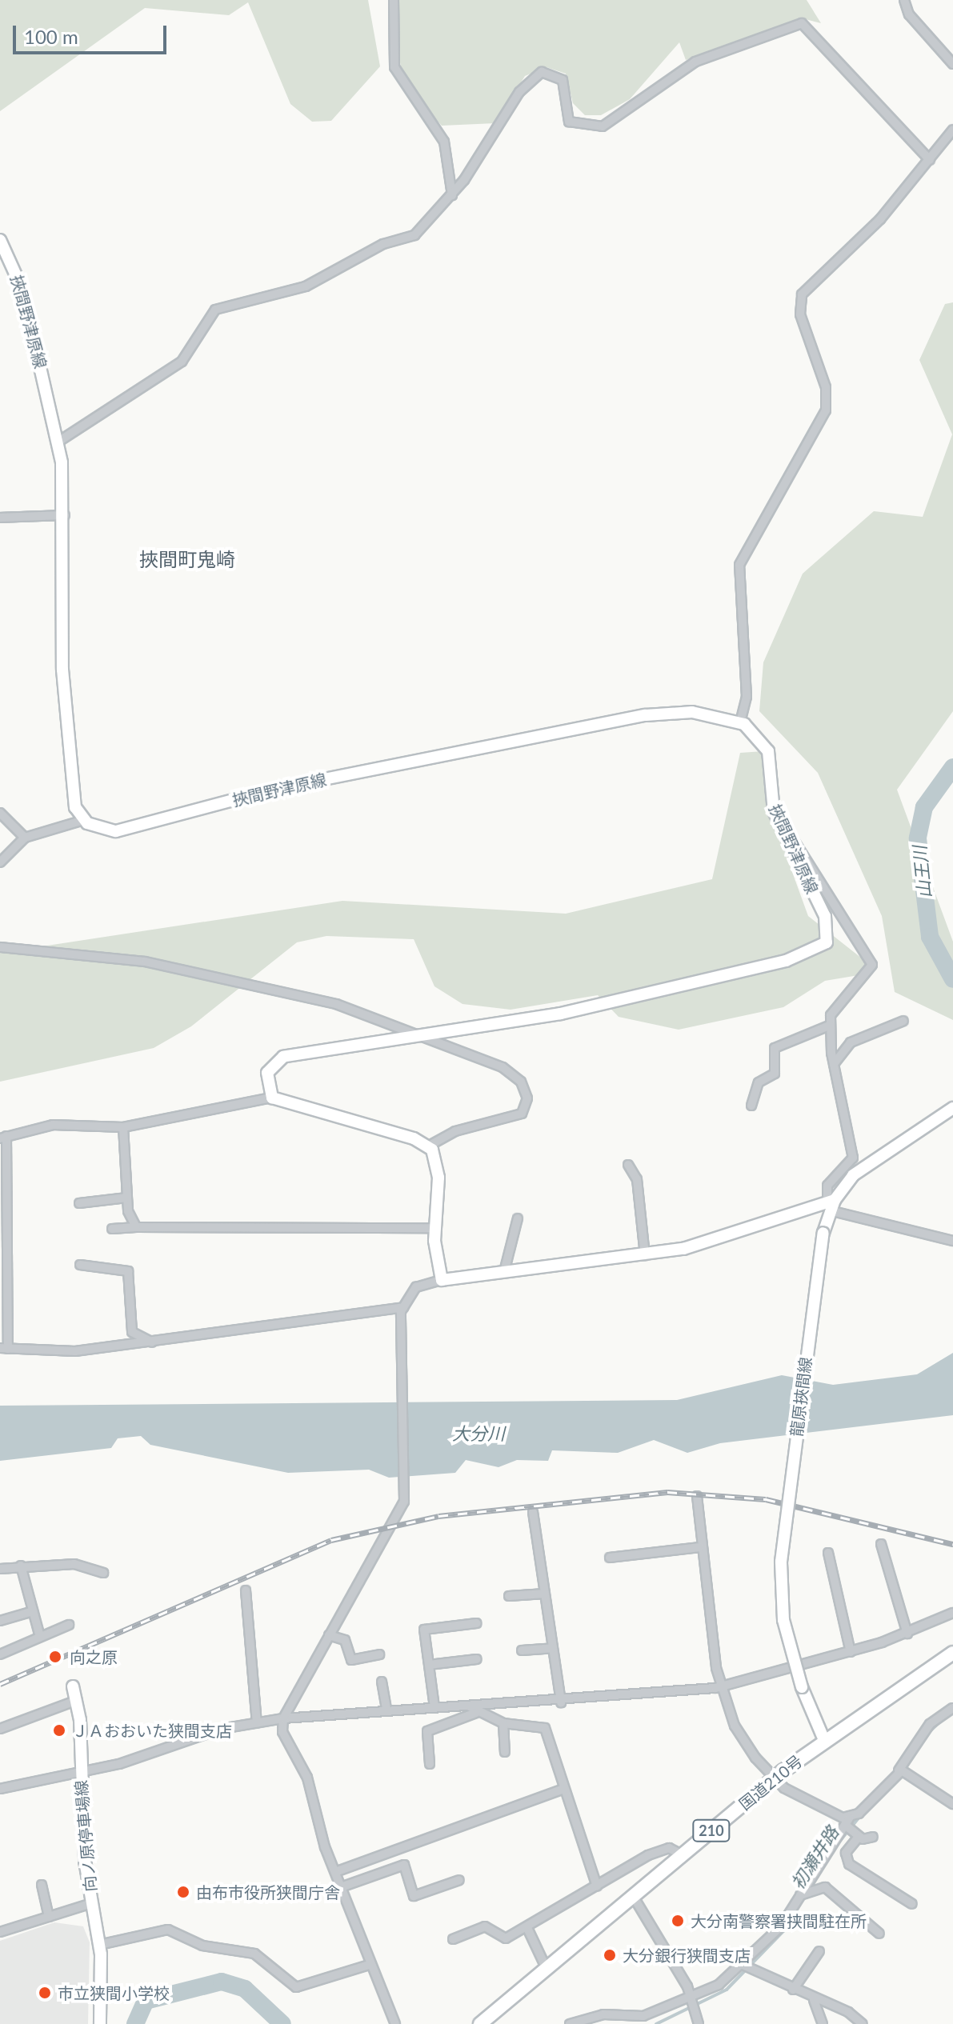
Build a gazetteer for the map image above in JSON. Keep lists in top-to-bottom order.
{
  "streets": {
    "highway": ["国道210号", "210"],
    "main road": ["挾間野津原線", "龍原挾間線", "向ノ原停車場線"]
  },
  "crossings": [
    ["龍原挾間線", "国道210号"]
  ],
  "districts": ["挾間町鬼崎"],
  "water": ["山王川", "大分川", "初瀬井路"],
  "places": [
    "向之原",
    "ＪＡおおいた狭間支店",
    "由布市役所狭間庁舎",
    "大分南警察署挟間駐在所",
    "大分銀行狭間支店",
    "市立狭間小学校"
  ],
  "scale_bar": "100 m"
}
